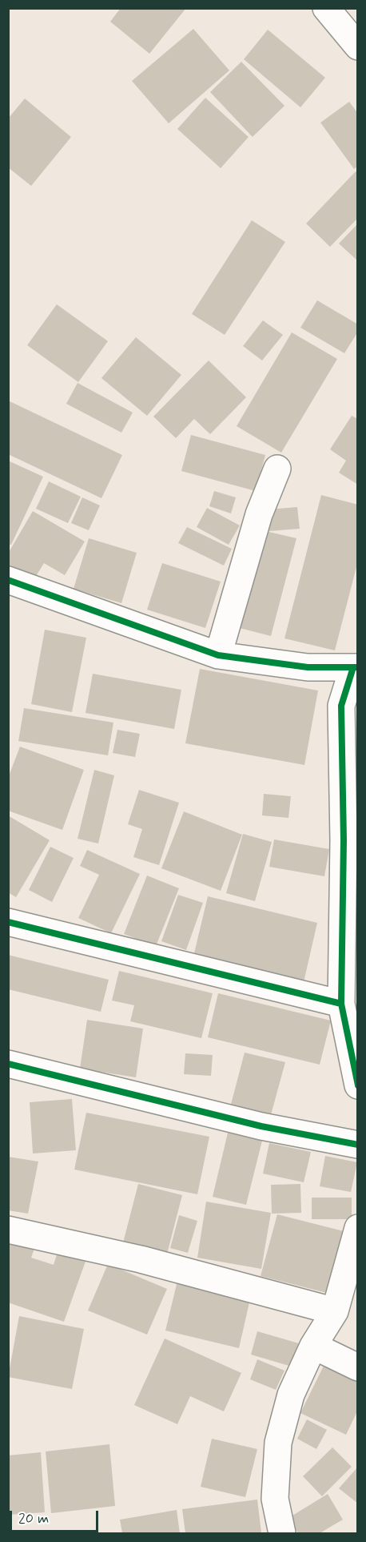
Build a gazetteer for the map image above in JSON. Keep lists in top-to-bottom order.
{
  "scale_bar": "20 m"
}
